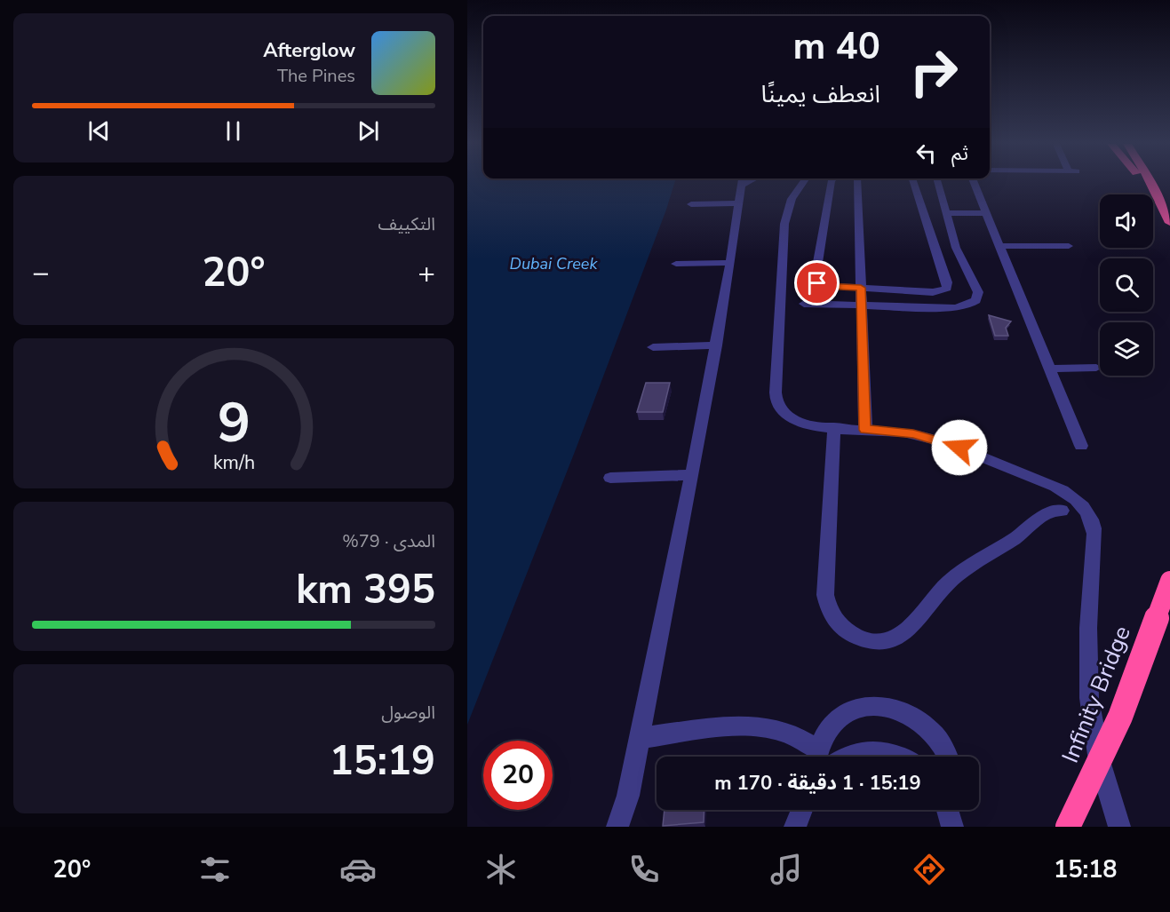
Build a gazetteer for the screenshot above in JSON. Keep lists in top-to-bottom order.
{
  "streets": {
    "highway": ["Infinity Bridge"]
  },
  "water": ["Dubai Creek"],
  "page": {
    "turn": ["40 m", "انعطف يمينًا"],
    "song": ["Afterglow", "The Pines"],
    "then": "ثم",
    "tile": [
      "التكييف",
      ["المدى · 79%", "395 km"],
      ["الوصول", "15:19"]
    ],
    "heat": ["−", "20°", "+"],
    "limit": "20",
    "trip": "15:19 · 1 دقيقة · 170 m",
    "tabs": ["15:18", "20°"],
    "gauge": ["9", "km/h"]
  }
}
